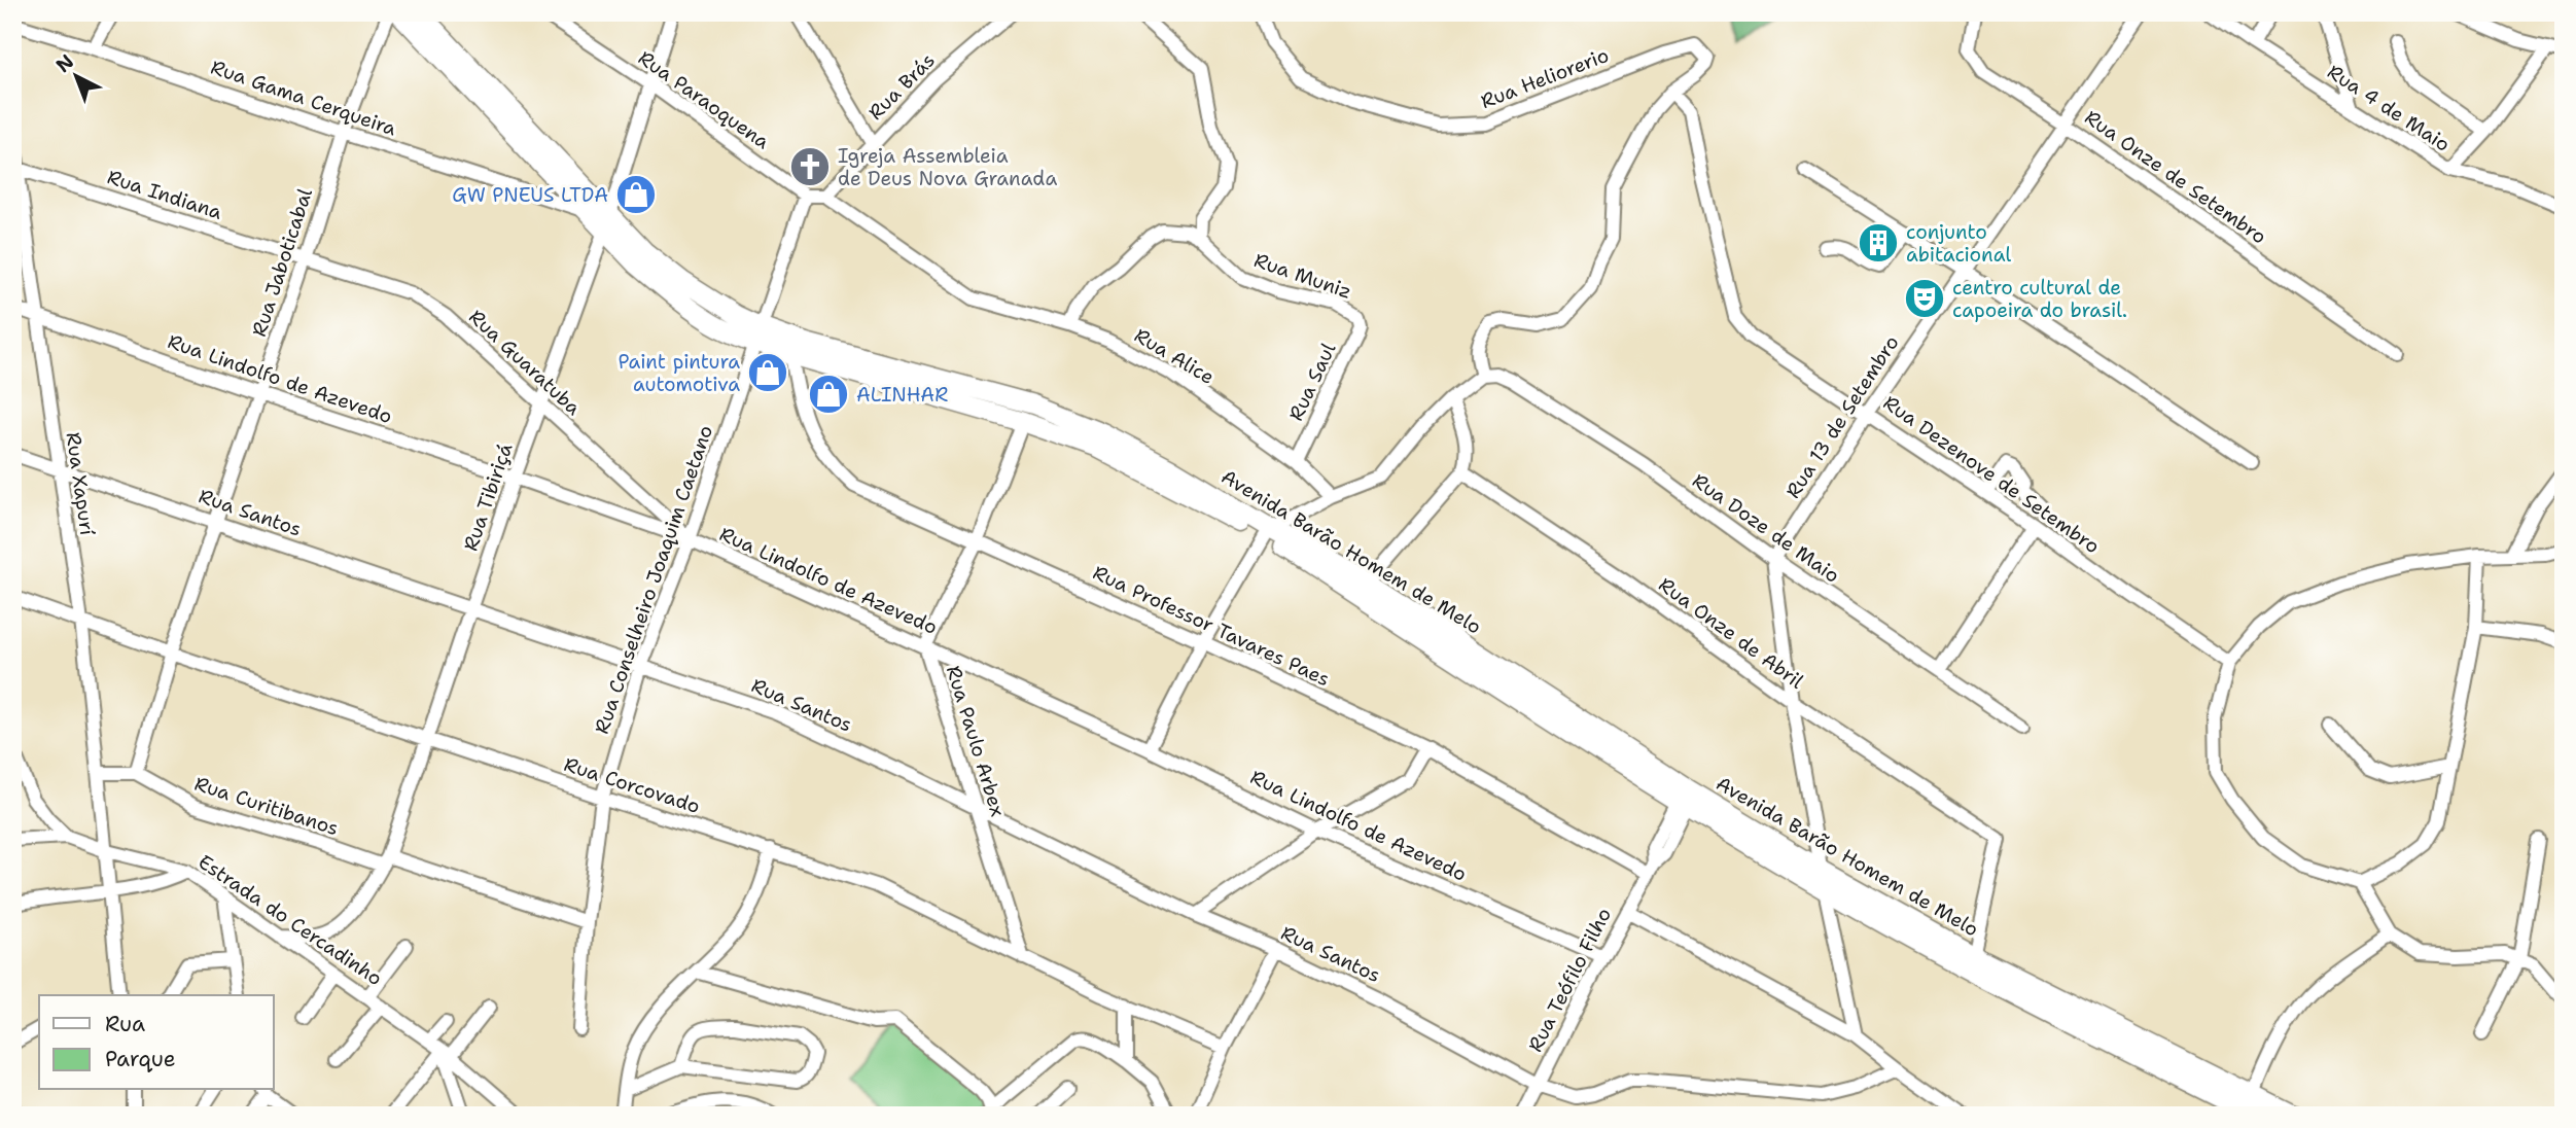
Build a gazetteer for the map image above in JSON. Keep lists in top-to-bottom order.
{
  "streets": {
    "main road": ["Avenida Barão Homem de Melo"],
    "street": [
      "Rua Heliorerio",
      "Rua Brás",
      "Rua Gama Cerqueira",
      "Rua Paraoquena",
      "Rua 4 de Maio",
      "Rua Onze de Setembro",
      "Rua Indiana",
      "Rua Jaboticabal",
      "Rua Muniz",
      "Rua Alice",
      "Rua Guaratuba",
      "Rua Lindolfo de Azevedo",
      "Rua Saul",
      "Rua 13 de Setembro",
      "Rua Dezenove de Setembro",
      "Rua Xapurí",
      "Rua Tibiriçá",
      "Rua Santos",
      "Rua Doze de Maio",
      "Rua Conselheiro Joaquim Caetano",
      "Rua Professor Tavares Paes",
      "Rua Onze de Abril",
      "Rua Paulo Arbex",
      "Rua Corcovado",
      "Rua Curitibanos",
      "Estrada do Cercadinho",
      "Rua Teófilo Filho"
    ]
  },
  "crossings": [
    ["Rua Heliorerio", "Rua Dezenove de Setembro"],
    ["Rua Brás", "Rua Alice"],
    ["Rua Gama Cerqueira", "Rua Jaboticabal"],
    ["Rua Gama Cerqueira", "Avenida Barão Homem de Melo"],
    ["Rua Paraoquena", "Rua Tibiriçá"],
    ["Rua Paraoquena", "Rua Conselheiro Joaquim Caetano"],
    ["Rua Onze de Setembro", "Rua 13 de Setembro"],
    ["Rua Indiana", "Rua Jaboticabal"],
    ["Rua Indiana", "Rua Guaratuba"],
    ["Rua Indiana", "Rua Xapurí"],
    ["Rua Jaboticabal", "Rua Guaratuba"],
    ["Rua Jaboticabal", "Rua Lindolfo de Azevedo"],
    ["Rua Jaboticabal", "Rua Santos"],
    ["Rua Jaboticabal", "Rua Corcovado"],
    ["Rua Jaboticabal", "Rua Curitibanos"],
    ["Rua Muniz", "Rua Saul"],
    ["Rua Alice", "Rua Saul"],
    ["Rua Guaratuba", "Rua Lindolfo de Azevedo"],
    ["Rua Guaratuba", "Rua Tibiriçá"],
    ["Rua Guaratuba", "Rua Conselheiro Joaquim Caetano"],
    ["Rua Lindolfo de Azevedo", "Rua Xapurí"],
    ["Rua Lindolfo de Azevedo", "Rua Tibiriçá"],
    ["Rua Lindolfo de Azevedo", "Rua Conselheiro Joaquim Caetano"],
    ["Rua Lindolfo de Azevedo", "Rua Paulo Arbex"],
    ["Rua Lindolfo de Azevedo", "Rua Teófilo Filho"],
    ["Rua 13 de Setembro", "Rua Dezenove de Setembro"],
    ["Rua 13 de Setembro", "Rua Doze de Maio"],
    ["Rua Xapurí", "Rua Santos"],
    ["Rua Xapurí", "Rua Corcovado"],
    ["Rua Xapurí", "Rua Curitibanos"],
    ["Rua Xapurí", "Estrada do Cercadinho"],
    ["Rua Tibiriçá", "Rua Santos"],
    ["Rua Tibiriçá", "Avenida Barão Homem de Melo"],
    ["Rua Tibiriçá", "Rua Corcovado"],
    ["Rua Tibiriçá", "Rua Curitibanos"],
    ["Rua Tibiriçá", "Estrada do Cercadinho"],
    ["Rua Santos", "Rua Conselheiro Joaquim Caetano"],
    ["Rua Santos", "Rua Paulo Arbex"],
    ["Rua Santos", "Rua Teófilo Filho"],
    ["Avenida Barão Homem de Melo", "Rua Conselheiro Joaquim Caetano"],
    ["Avenida Barão Homem de Melo", "Rua Professor Tavares Paes"],
    ["Avenida Barão Homem de Melo", "Rua Onze de Abril"],
    ["Avenida Barão Homem de Melo", "Rua Paulo Arbex"],
    ["Avenida Barão Homem de Melo", "Rua Teófilo Filho"],
    ["Rua Conselheiro Joaquim Caetano", "Rua Corcovado"],
    ["Rua Conselheiro Joaquim Caetano", "Rua Curitibanos"],
    ["Rua Professor Tavares Paes", "Rua Paulo Arbex"],
    ["Rua Professor Tavares Paes", "Rua Teófilo Filho"],
    ["Rua Paulo Arbex", "Rua Corcovado"]
  ],
  "places": {
    "church": ["Igreja Assembleia de Deus Nova Granada"],
    "shop": ["GW PNEUS LTDA", "Paint pintura automotiva", "ALINHAR"],
    "building": ["conjunto abitacional"],
    "theatre": ["centro cultural de capoeira do brasil."]
  },
  "legend": ["Rua", "Parque"],
  "north": "top left"
}
